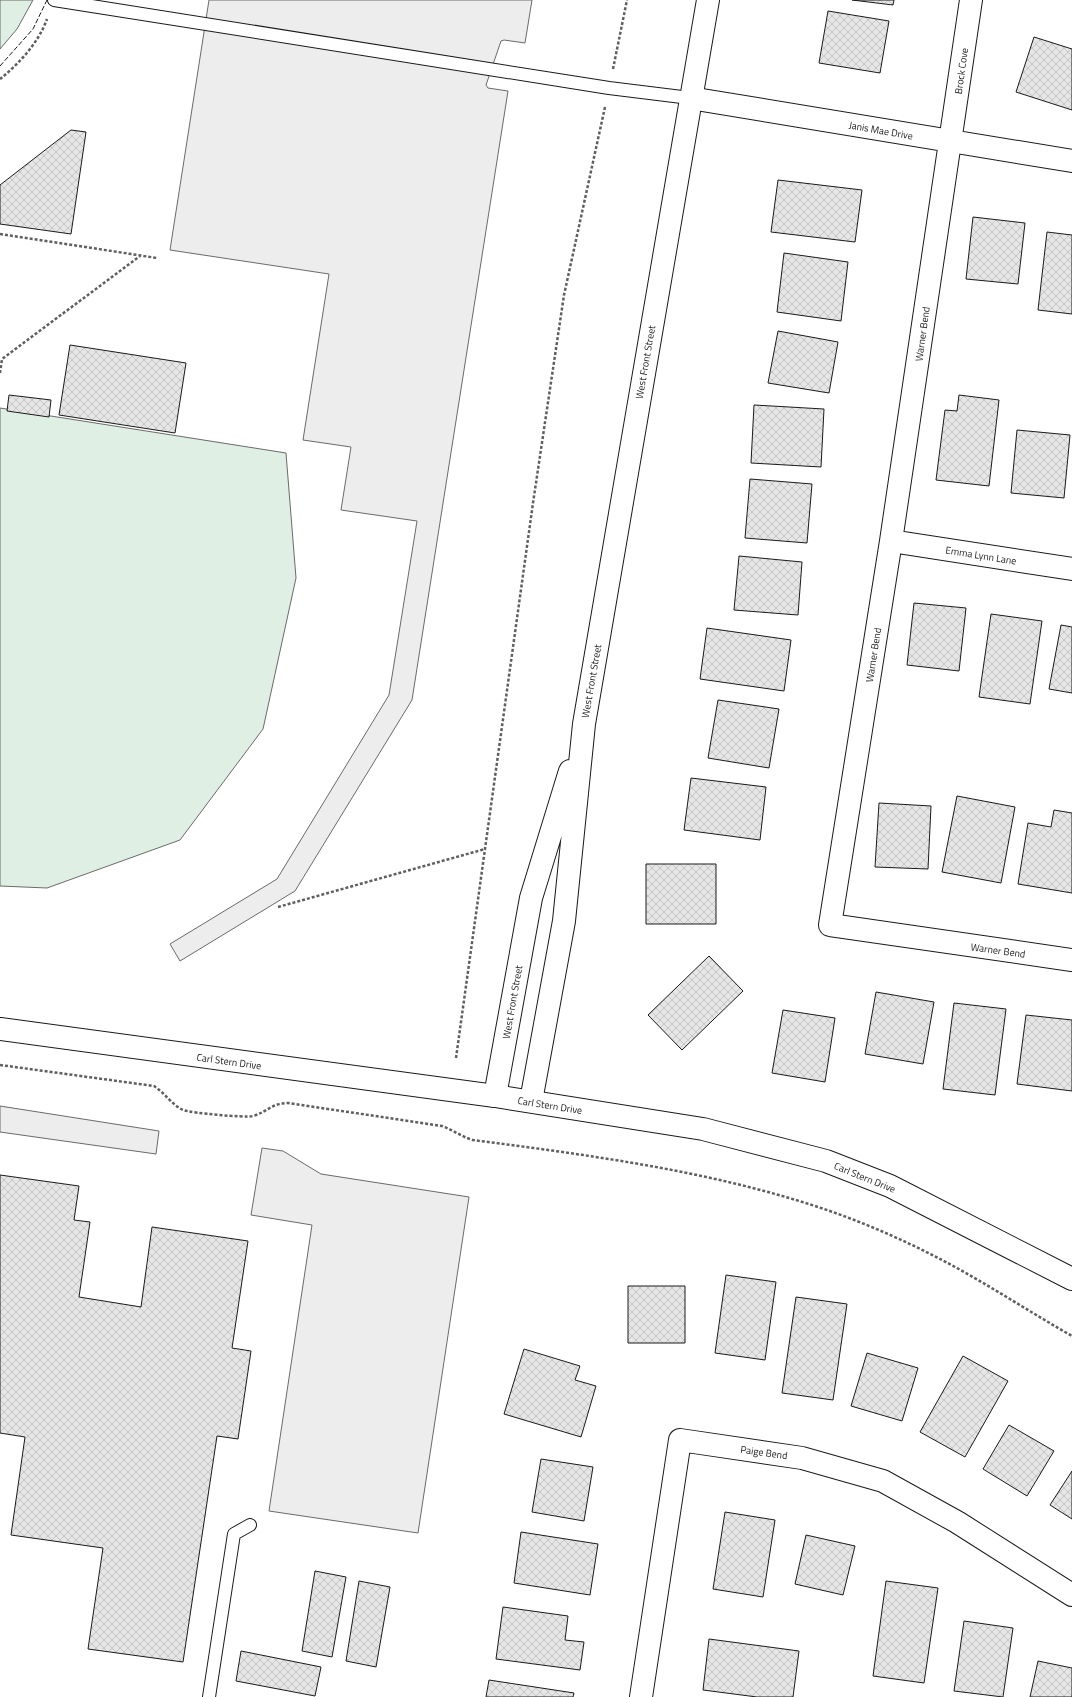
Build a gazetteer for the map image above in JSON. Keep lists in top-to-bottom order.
{
  "streets": {
    "street": [
      "Brock Cove",
      "Janis Mae Drive",
      "Warner Bend",
      "West Front Street",
      "Emma Lynn Lane",
      "Carl Stern Drive",
      "Paige Bend"
    ]
  },
  "crossings": [
    ["Brock Cove", "Janis Mae Drive"],
    ["Brock Cove", "Warner Bend"],
    ["Janis Mae Drive", "Warner Bend"],
    ["Janis Mae Drive", "West Front Street"],
    ["Warner Bend", "Emma Lynn Lane"],
    ["West Front Street", "Carl Stern Drive"]
  ]
}
